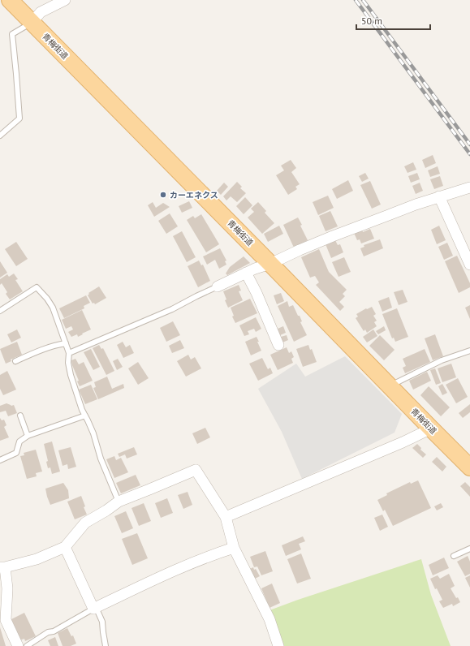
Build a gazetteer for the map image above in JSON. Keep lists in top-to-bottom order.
{
  "streets": {
    "main road": ["青梅街道"]
  },
  "places": ["カーエネクス"],
  "scale_bar": "50 m"
}
